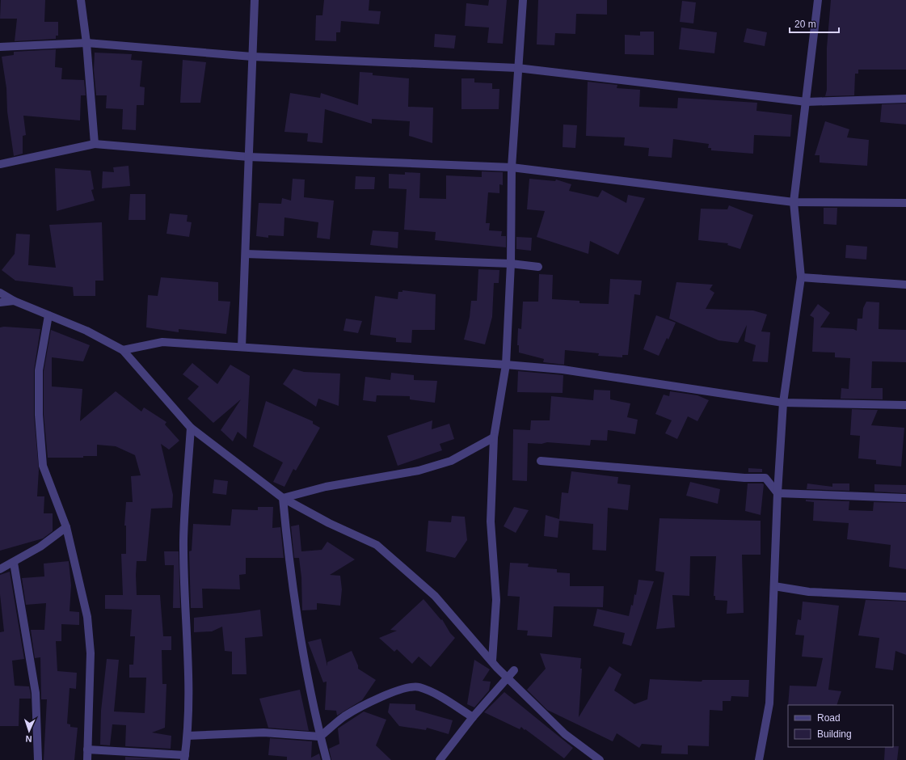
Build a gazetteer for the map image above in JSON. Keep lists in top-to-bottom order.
{
  "legend": ["Road", "Building"],
  "scale_bar": "20 m",
  "north": "bottom"
}
